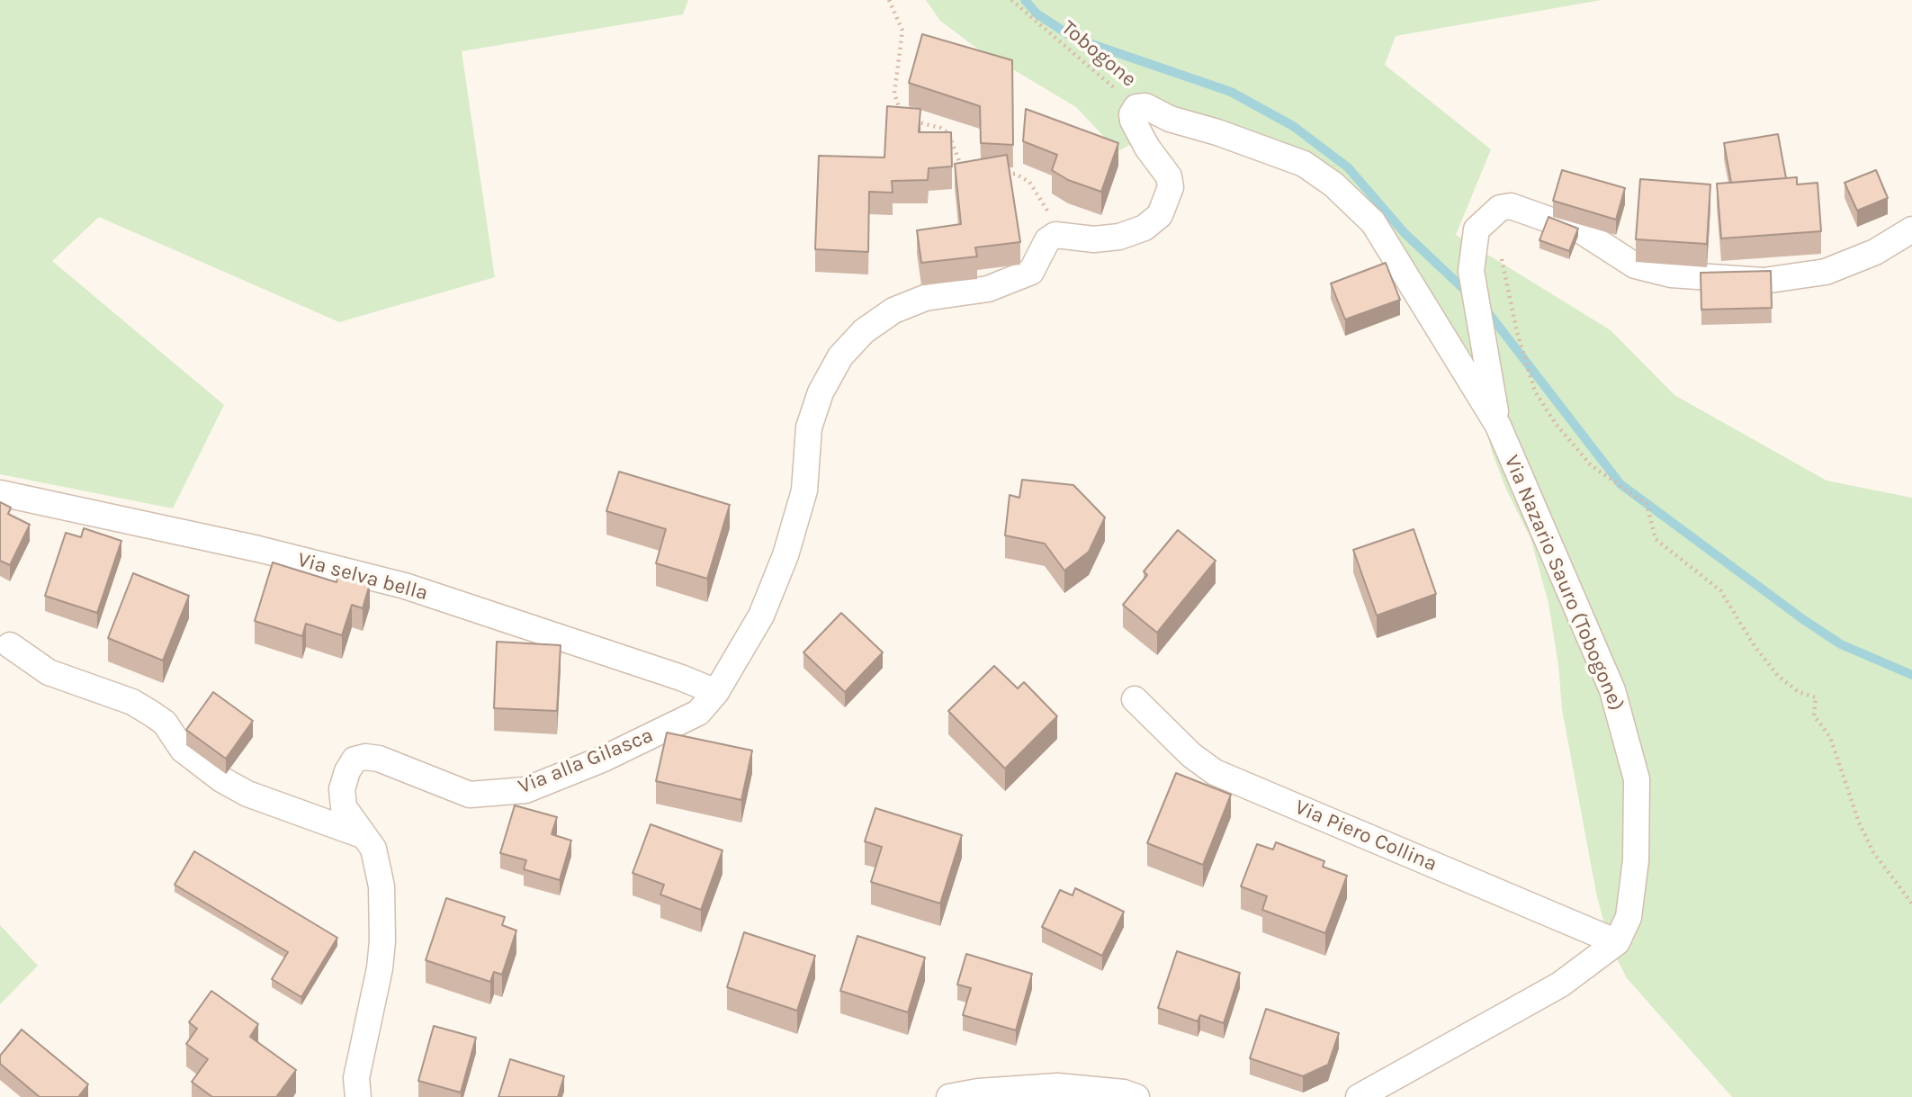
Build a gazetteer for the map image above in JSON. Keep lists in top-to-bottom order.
{
  "streets": {
    "street": [
      "Via selva bella",
      "Via Nazario Sauro (Tobogone)",
      "Via alla Gilasca",
      "Via Piero Collina"
    ],
    "path": ["Tobogone"]
  },
  "crossings": [
    ["Tobogone", "Via Nazario Sauro (Tobogone)"],
    ["Via selva bella", "Via alla Gilasca"],
    ["Via Nazario Sauro (Tobogone)", "Via Piero Collina"]
  ]
}
